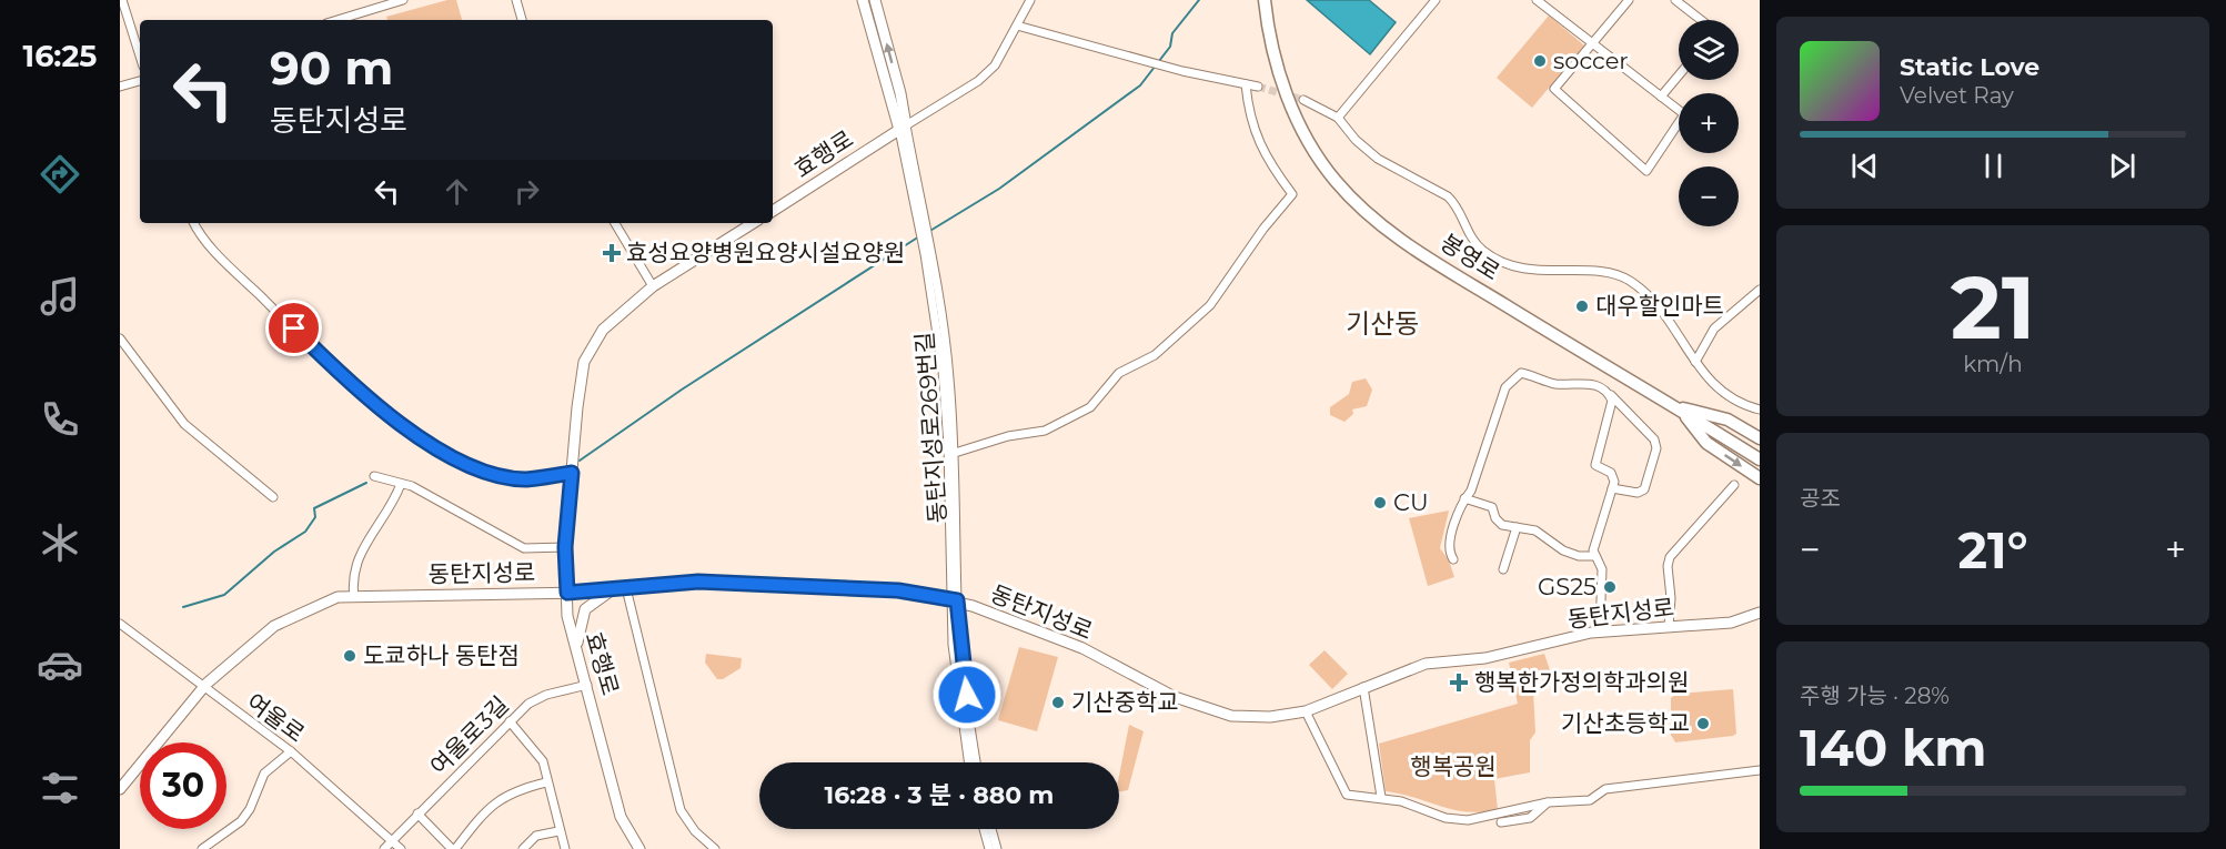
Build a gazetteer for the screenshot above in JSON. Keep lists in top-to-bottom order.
{
  "streets": {
    "highway": ["봉영로"],
    "main road": ["효행로", "동탄지성로"],
    "street": ["동탄지성로269번길", "여울로", "여울로3길"]
  },
  "crossings": [
    ["효행로", "동탄지성로"],
    ["효행로", "여울로3길"],
    ["동탄지성로269번길", "동탄지성로"],
    ["동탄지성로", "여울로"],
    ["여울로", "여울로3길"]
  ],
  "districts": ["기산동"],
  "parks": ["행복공원"],
  "places": {
    "other": [
      "soccer",
      "대우할인마트",
      "CU",
      "GS25",
      "도쿄하나 동탄점",
      "기산중학교",
      "기산초등학교"
    ],
    "health": ["효성요양병원요양시설요양원", "행복한가정의학과의원"]
  },
  "page": {
    "tabs": "16:25",
    "map_buttons": ["+", "−"],
    "turn": ["90 m", "동탄지성로"],
    "song": ["Static Love", "Velvet Ray"],
    "tile": [
      ["21", "km/h"],
      "공조",
      ["주행 가능 · 28%", "140 km"]
    ],
    "heat": ["−", "21°", "+"],
    "limit": "30",
    "trip": "16:28 · 3 분 · 880 m"
  }
}
